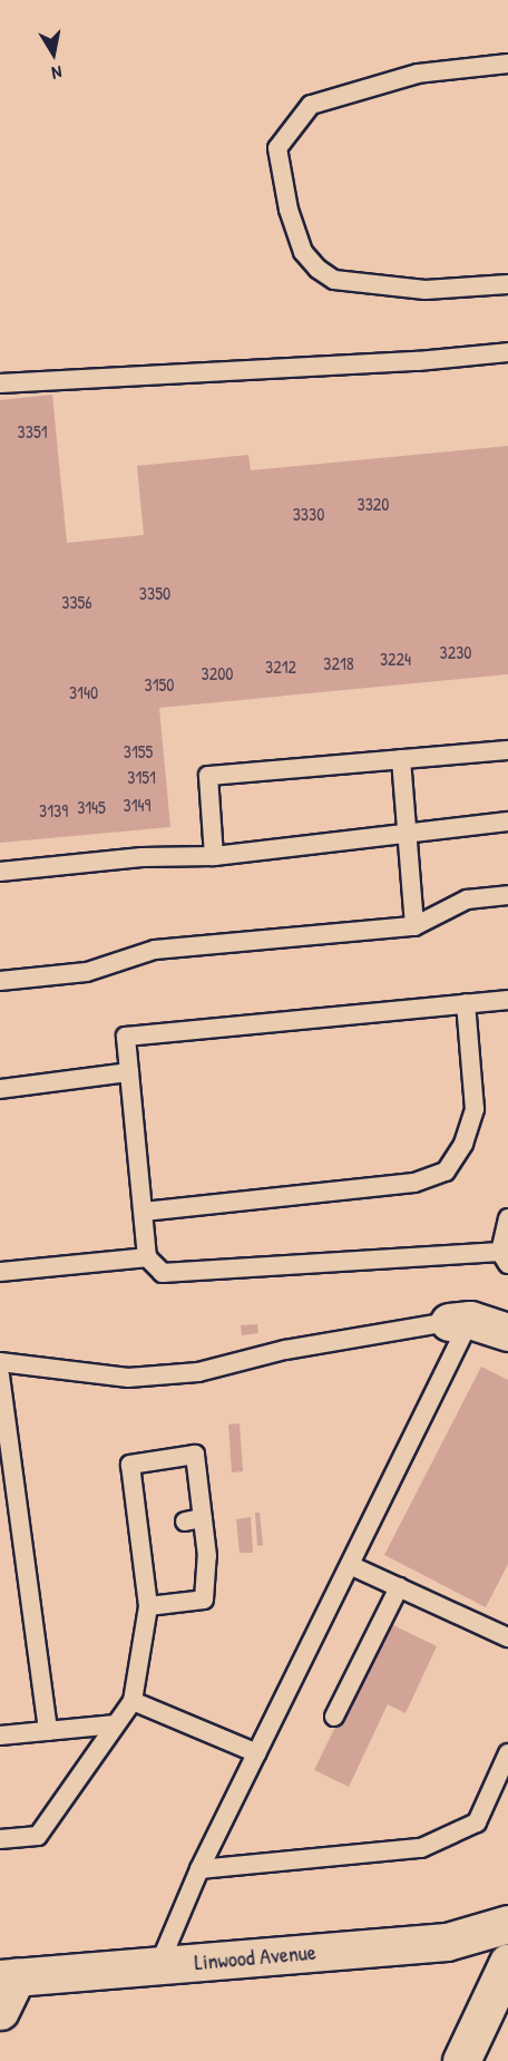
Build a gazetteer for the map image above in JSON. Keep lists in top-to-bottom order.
{
  "streets": {
    "street": ["Linwood Avenue"]
  },
  "house_numbers": [
    "3351",
    "3320",
    "3330",
    "3350",
    "3356",
    "3230",
    "3224",
    "3218",
    "3212",
    "3200",
    "3150",
    "3140",
    "3155",
    "3151",
    "3149",
    "3145",
    "3139"
  ],
  "north": "bottom"
}
